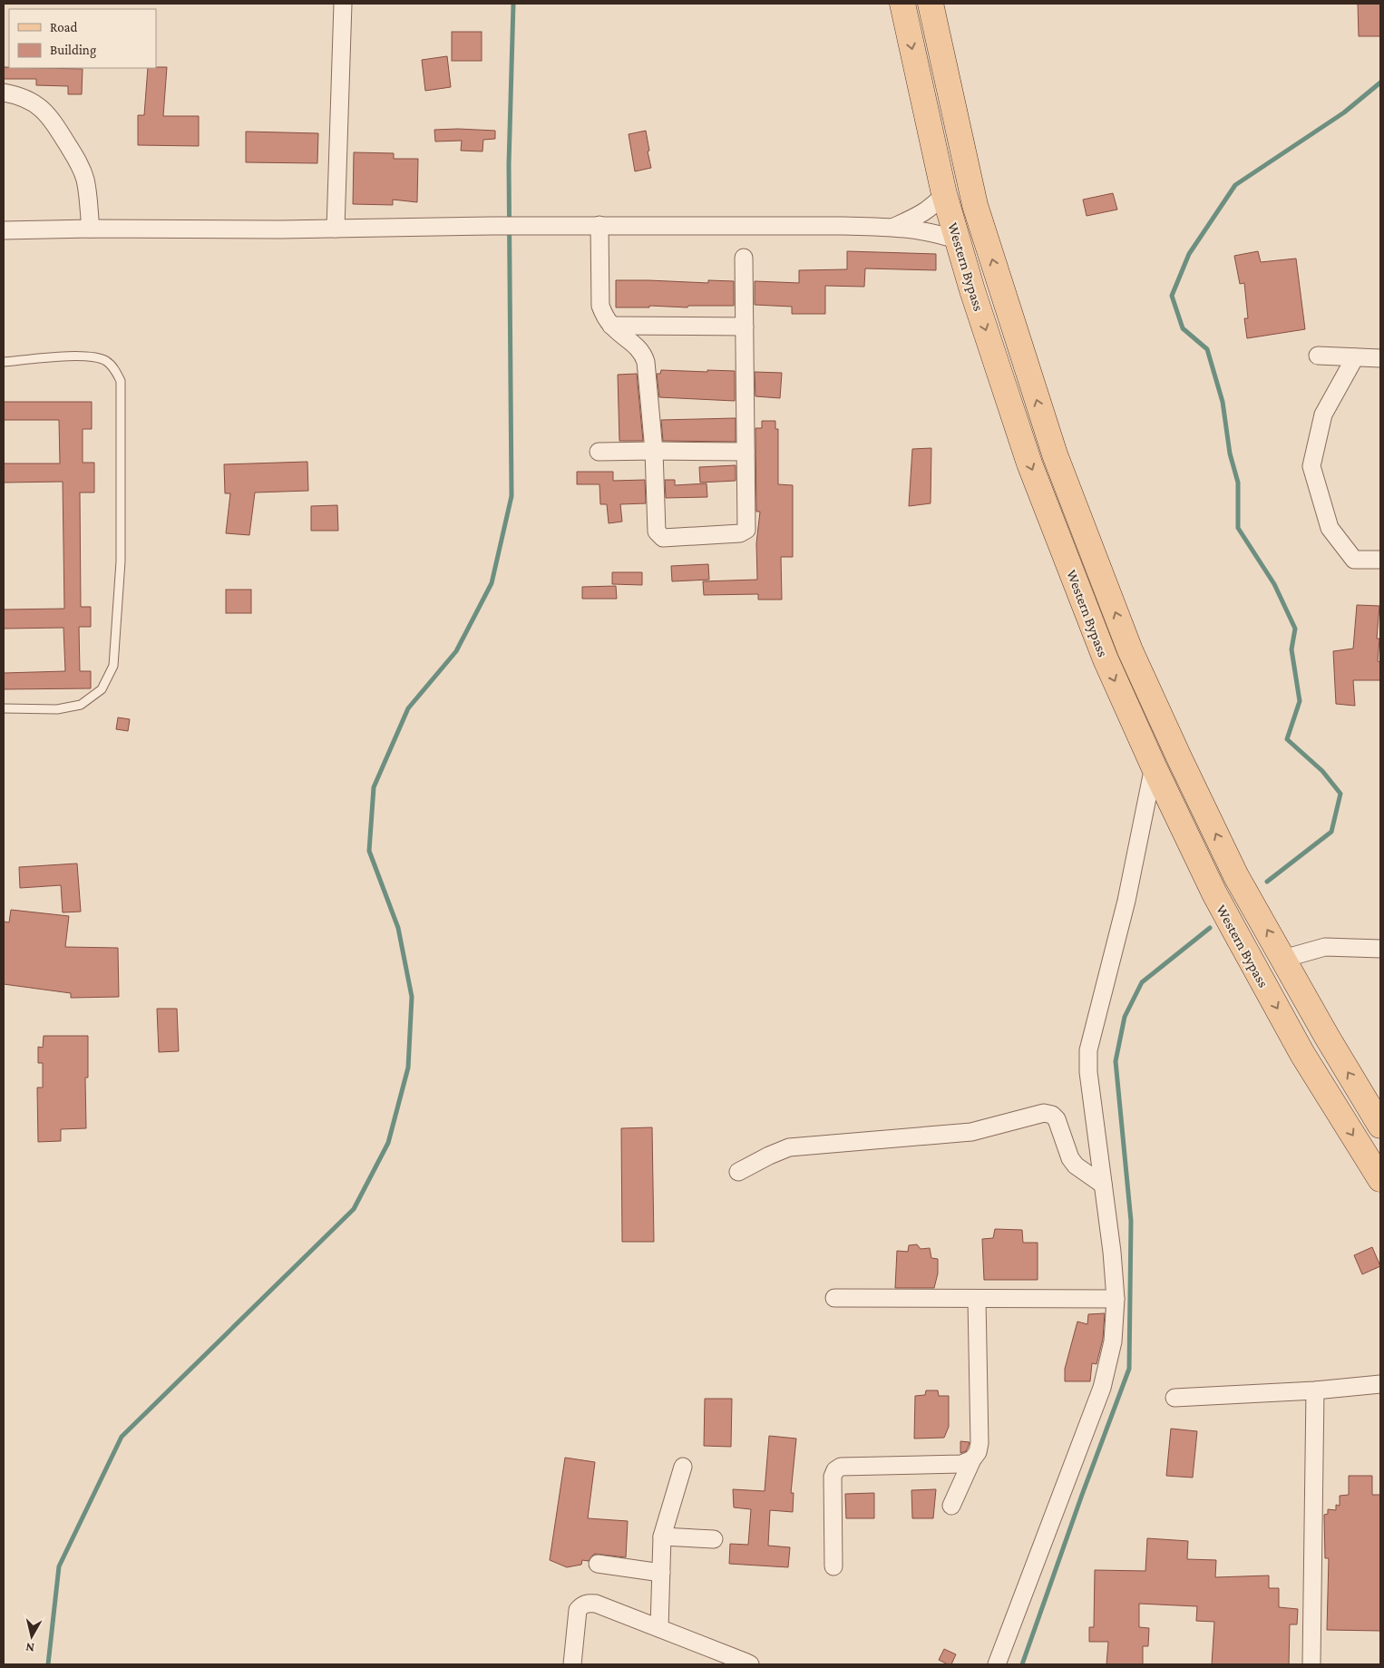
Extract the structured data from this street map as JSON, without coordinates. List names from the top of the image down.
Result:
{
  "streets": {
    "main road": ["Western Bypass"]
  },
  "legend": ["Road", "Building"],
  "north": "bottom"
}
